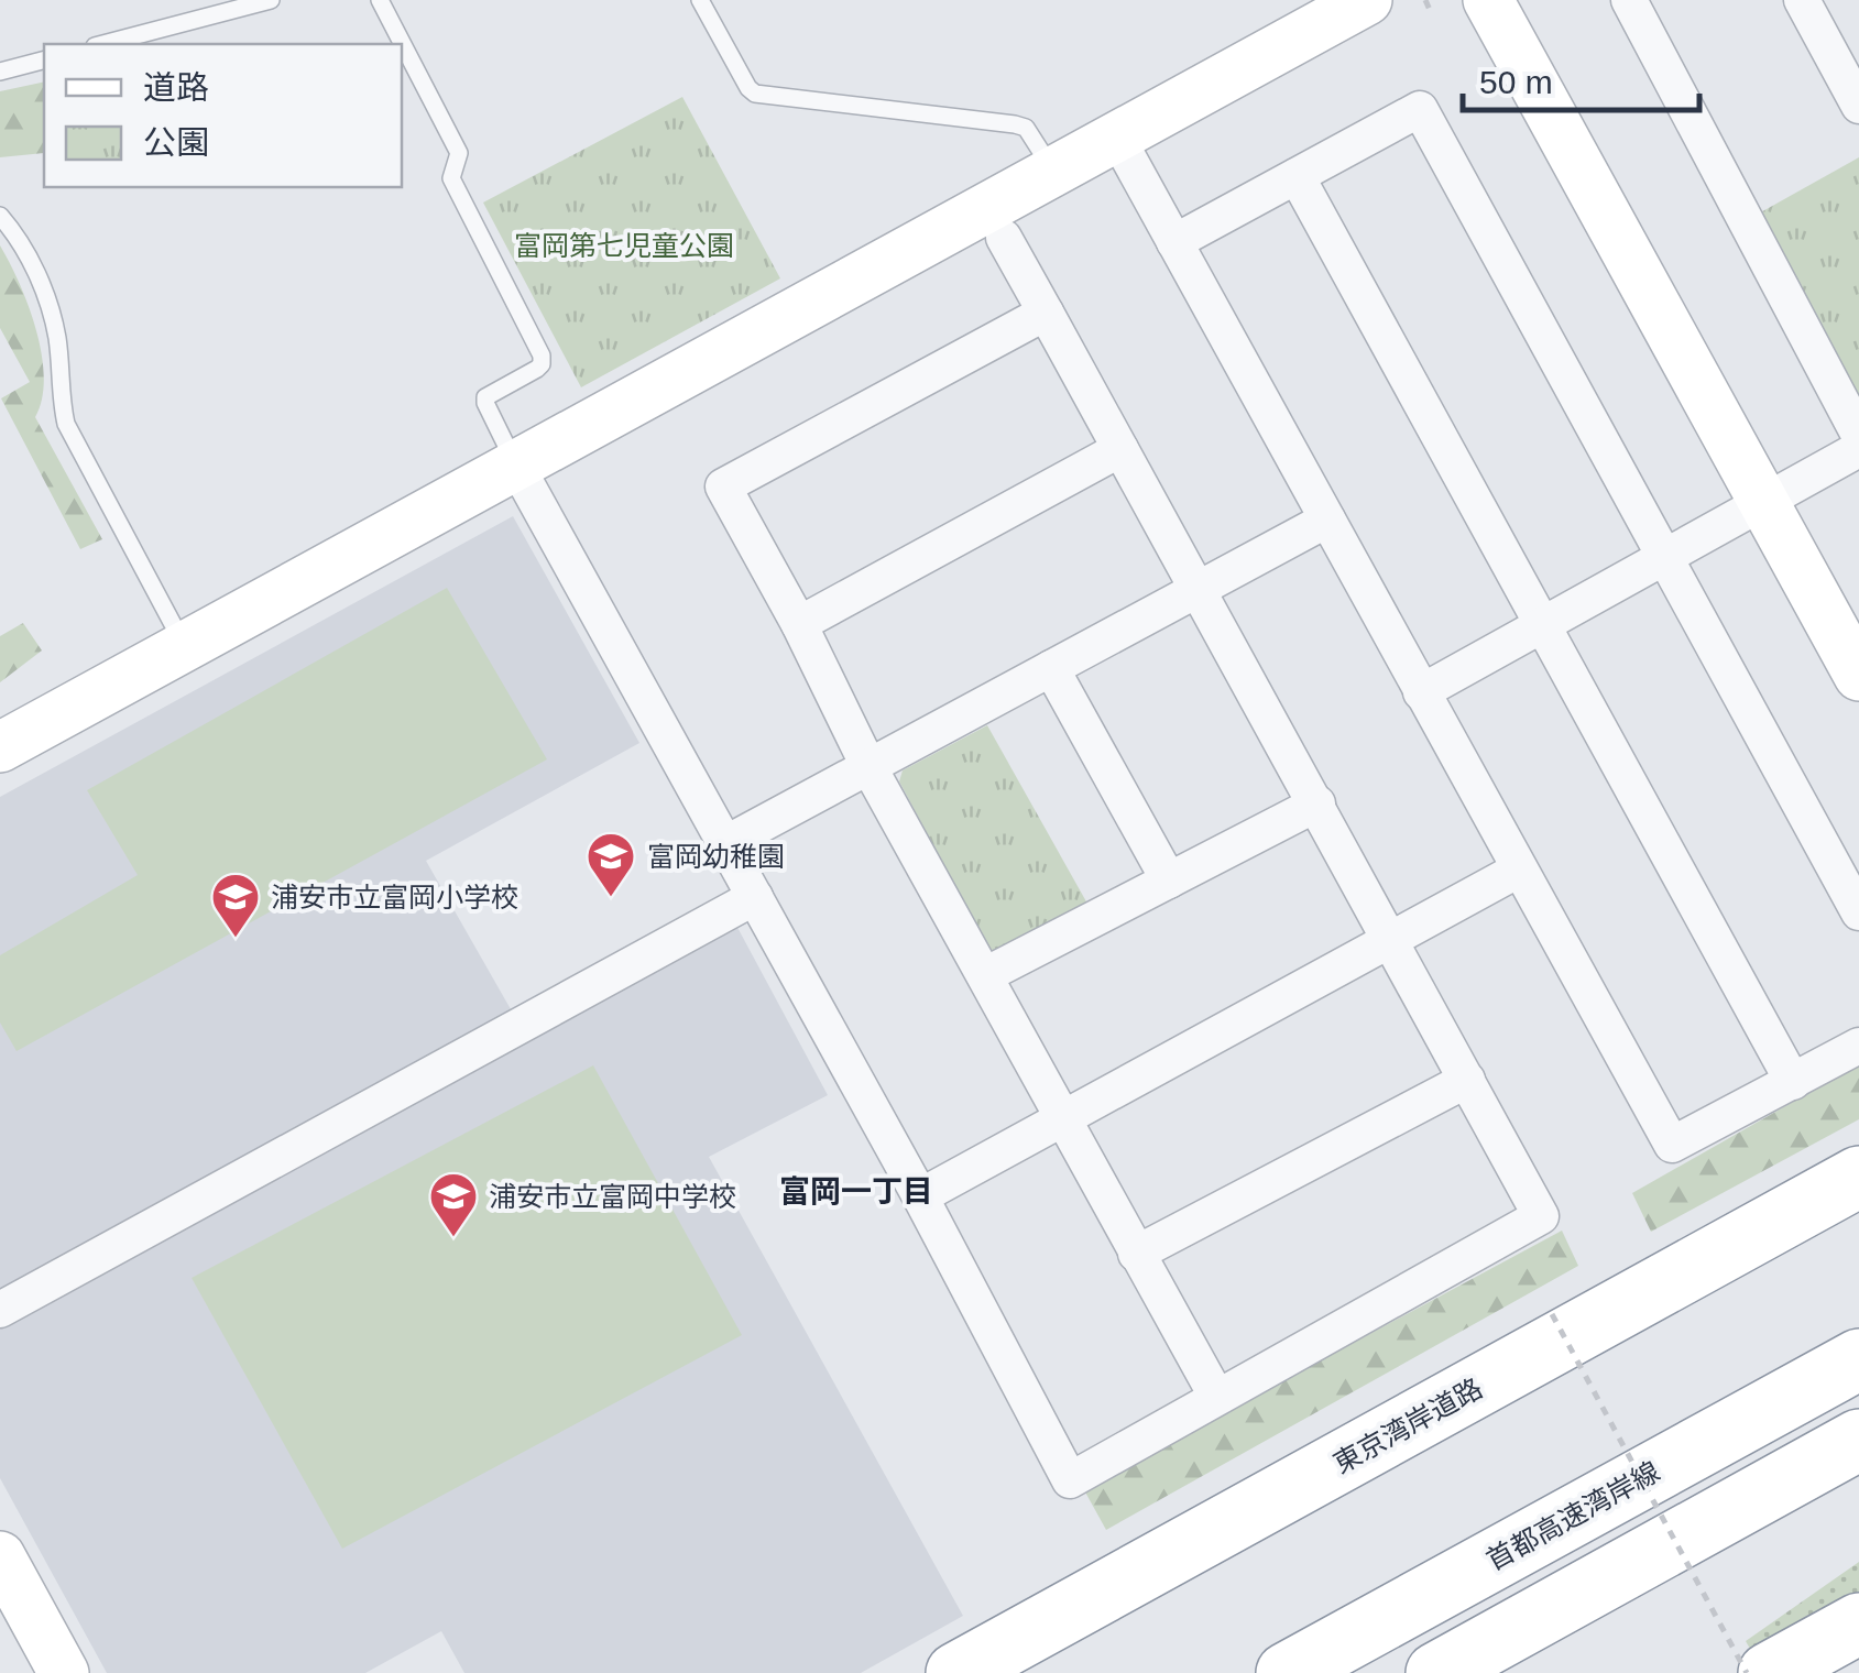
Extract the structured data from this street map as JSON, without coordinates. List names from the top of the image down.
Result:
{
  "streets": {
    "highway": ["東京湾岸道路", "首都高速湾岸線"]
  },
  "districts": ["富岡一丁目"],
  "parks": ["富岡第七児童公園"],
  "places": {
    "school or university": ["富岡幼稚園", "浦安市立富岡小学校", "浦安市立富岡中学校"]
  },
  "legend": ["道路", "公園"],
  "scale_bar": "50 m"
}
